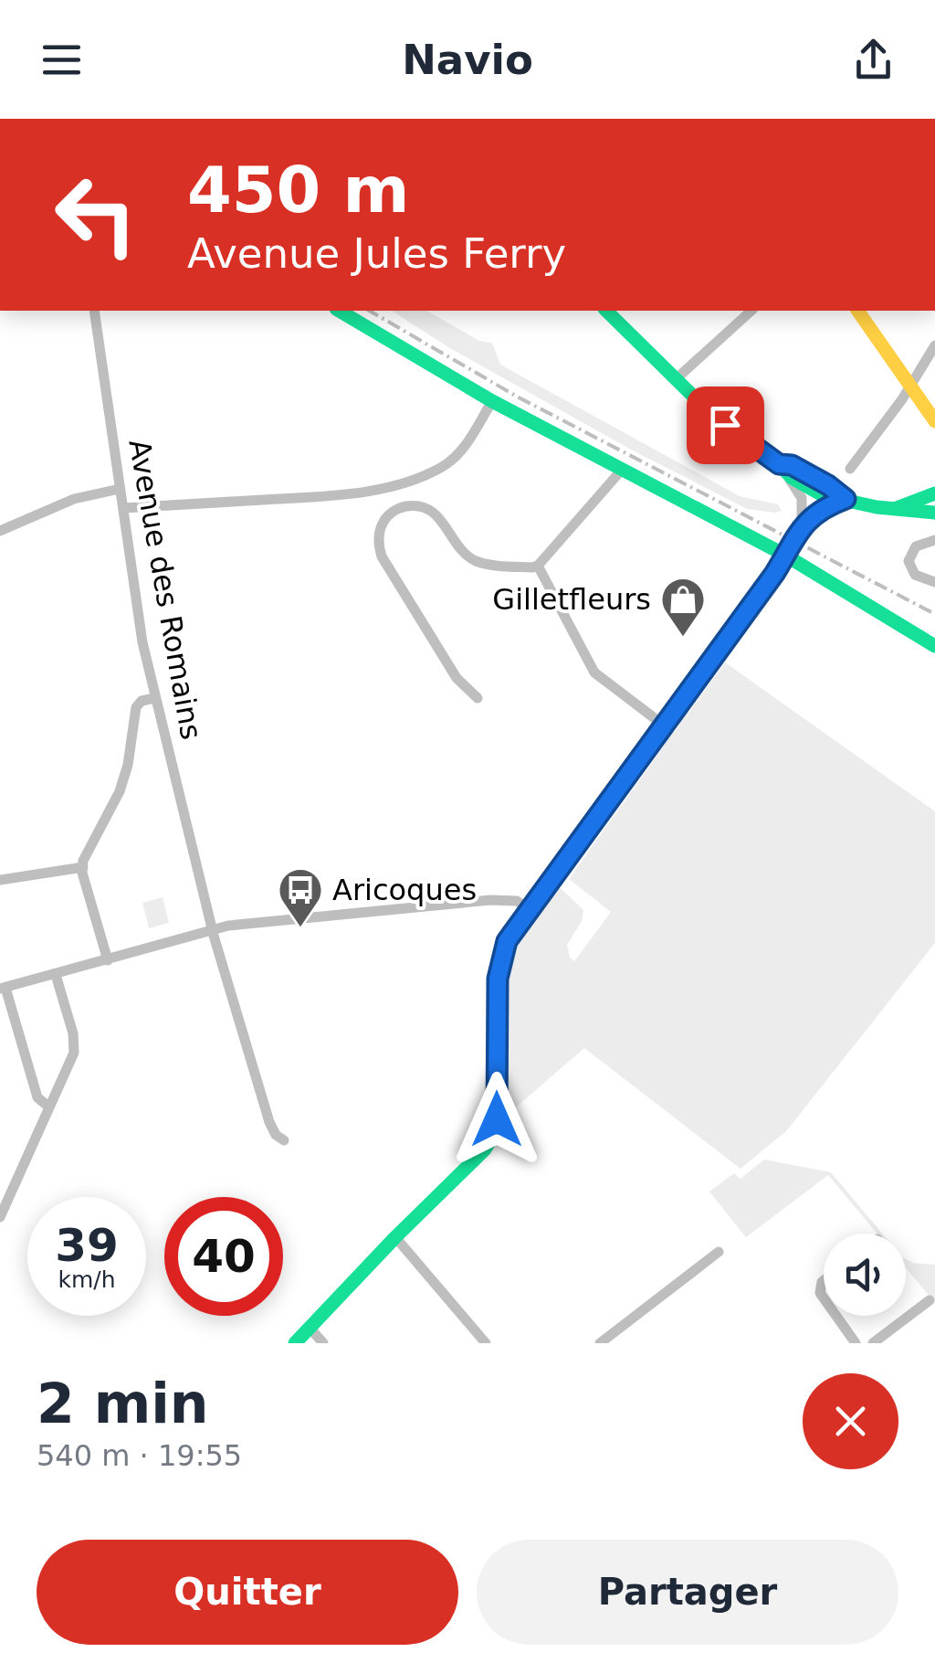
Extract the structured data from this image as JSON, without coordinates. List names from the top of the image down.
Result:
{
  "streets": {
    "street": ["Avenue des Romains"]
  },
  "places": {
    "shop": ["Gilletfleurs"],
    "bus stop": ["Aricoques"]
  },
  "page": {
    "header": "Navio",
    "turn": ["450 m", "Avenue Jules Ferry"],
    "speed": "39 km/h",
    "limit": "40",
    "heading": ["2 min", "540 m · 19:55"],
    "buttons": ["Quitter", "Partager"]
  }
}
